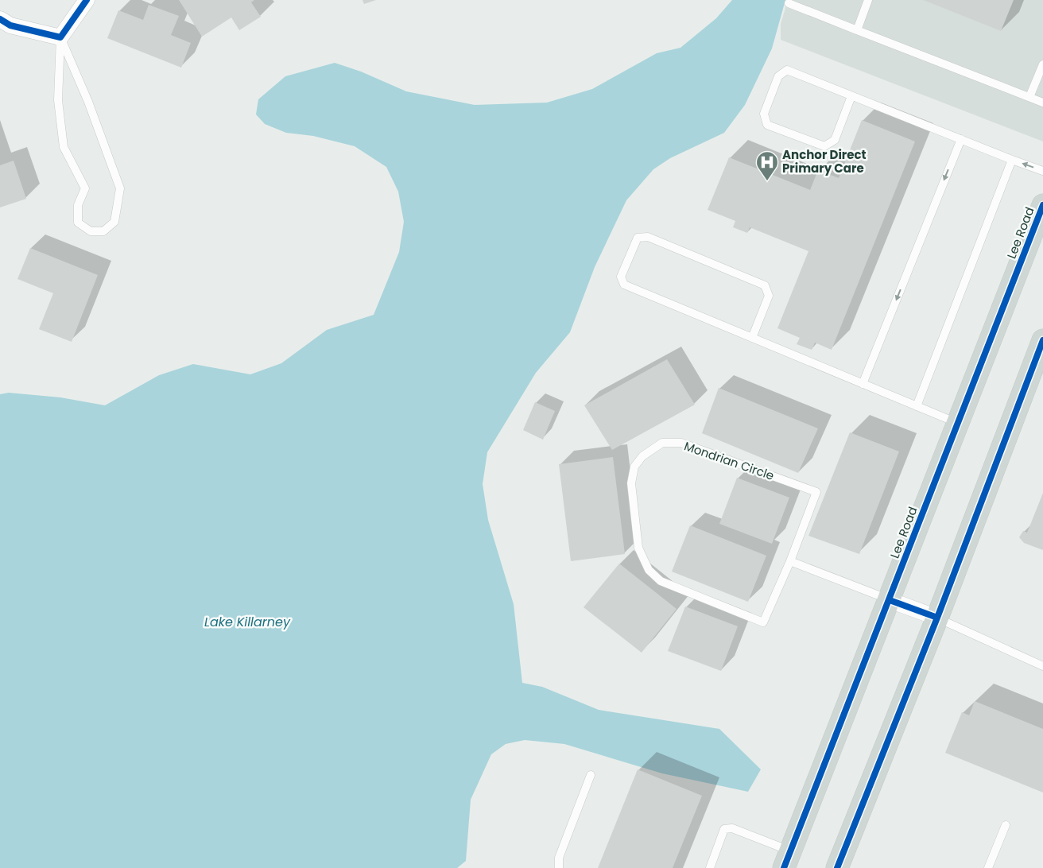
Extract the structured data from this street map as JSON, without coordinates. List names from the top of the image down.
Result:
{
  "streets": {
    "main road": ["Lee Road"],
    "lane": ["Mondrian Circle"]
  },
  "water": ["Lake Killarney"],
  "places": {
    "hospital": ["Anchor Direct Primary Care"]
  }
}
